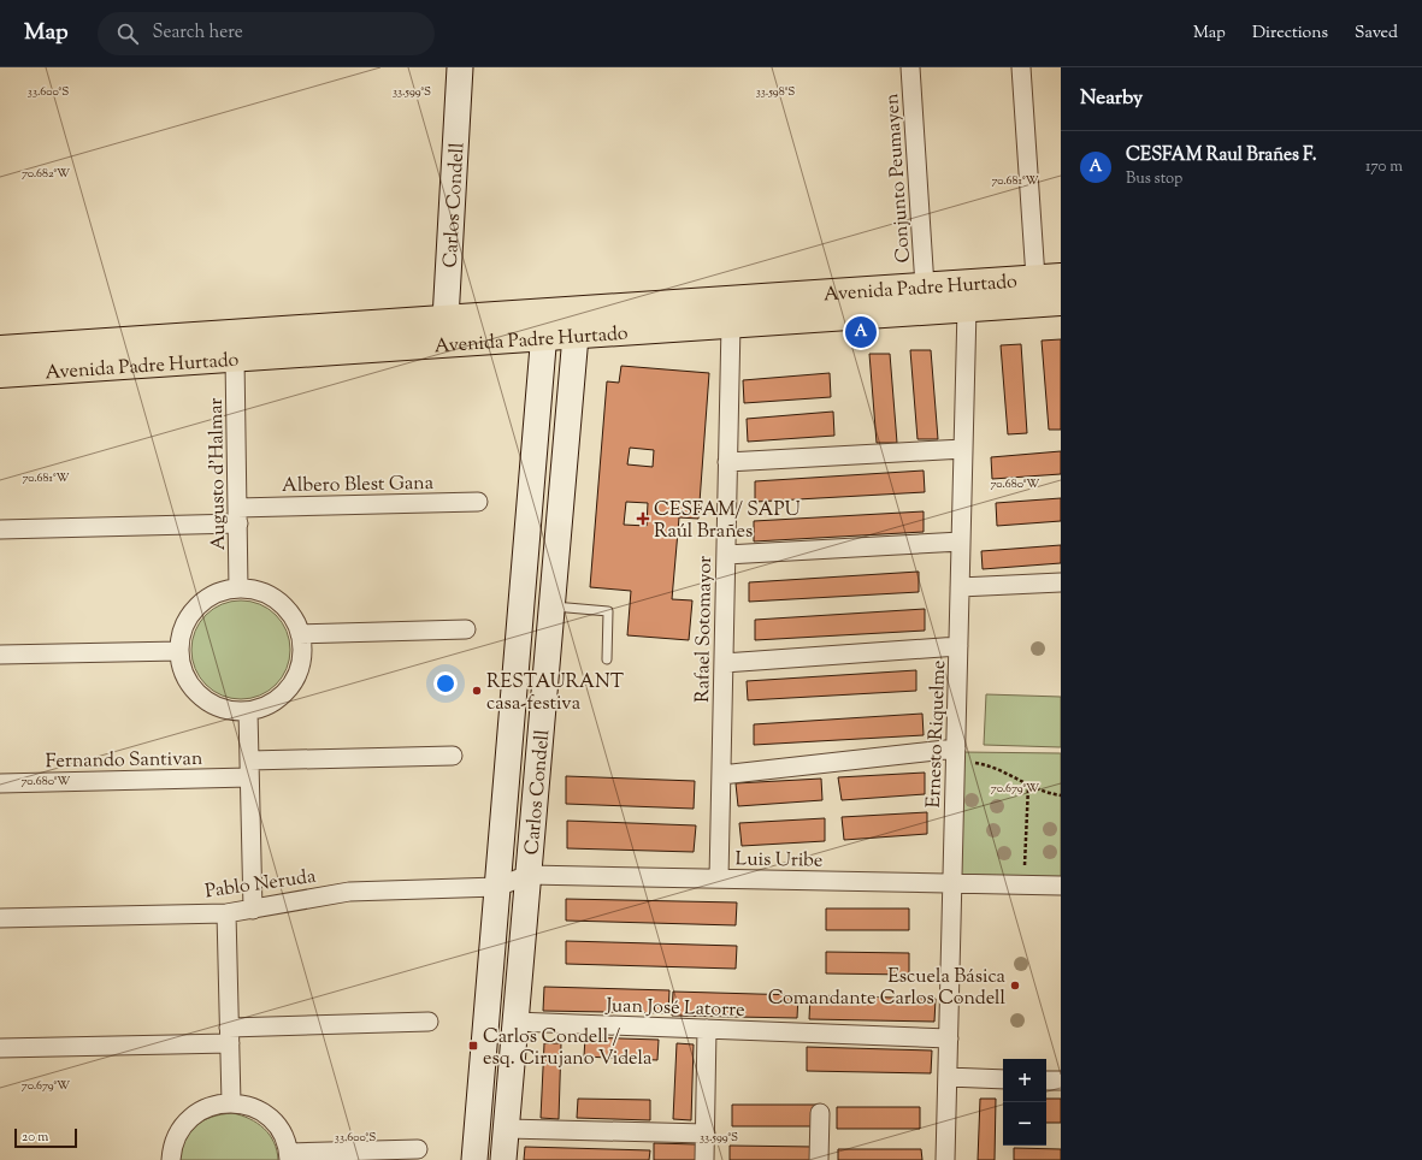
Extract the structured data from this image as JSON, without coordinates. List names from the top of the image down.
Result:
{
  "streets": {
    "main road": ["Avenida Padre Hurtado"],
    "street": [
      "Conjunto Peumayen",
      "Carlos Condell",
      "Augusto d'Halmar",
      "Albero Blest Gana",
      "Rafael Sotomayor",
      "Ernesto Riquelme",
      "Fernando Santivan",
      "Luis Uribe",
      "Pablo Neruda",
      "Juan José Latorre"
    ]
  },
  "crossings": [
    ["Conjunto Peumayen", "Avenida Padre Hurtado"],
    ["Carlos Condell", "Avenida Padre Hurtado"],
    ["Carlos Condell", "Luis Uribe"],
    ["Carlos Condell", "Pablo Neruda"],
    ["Carlos Condell", "Juan José Latorre"],
    ["Avenida Padre Hurtado", "Augusto d'Halmar"],
    ["Avenida Padre Hurtado", "Rafael Sotomayor"],
    ["Avenida Padre Hurtado", "Ernesto Riquelme"],
    ["Augusto d'Halmar", "Albero Blest Gana"],
    ["Rafael Sotomayor", "Luis Uribe"],
    ["Ernesto Riquelme", "Luis Uribe"],
    ["Ernesto Riquelme", "Juan José Latorre"],
    ["Luis Uribe", "Pablo Neruda"]
  ],
  "places": {
    "health": ["CESFAM/ SAPU Raúl Brañes"],
    "other": ["RESTAURANT casa-festiva", "Escuela Básica Comandante Carlos Condell"],
    "transit": ["Carlos Condell / esq. Cirujano Videla"]
  },
  "scale_bar": "20 m",
  "page": {
    "header": "Map",
    "search": "Search here",
    "nav": ["Map", "Directions", "Saved"],
    "heading": "Nearby",
    "list": [
      {
        "mark": "A",
        "name": "CESFAM Raul Brañes F.",
        "note": "Bus stop",
        "value": "170 m"
      }
    ],
    "pins": "A",
    "map_buttons": ["+", "−"],
    "scale": "20 m"
  },
  "coordinates": [
    "33.600°S",
    "33.599°S",
    "33.598°S",
    "70.682°W",
    "70.681°W",
    "70.680°W",
    "70.679°W"
  ]
}
